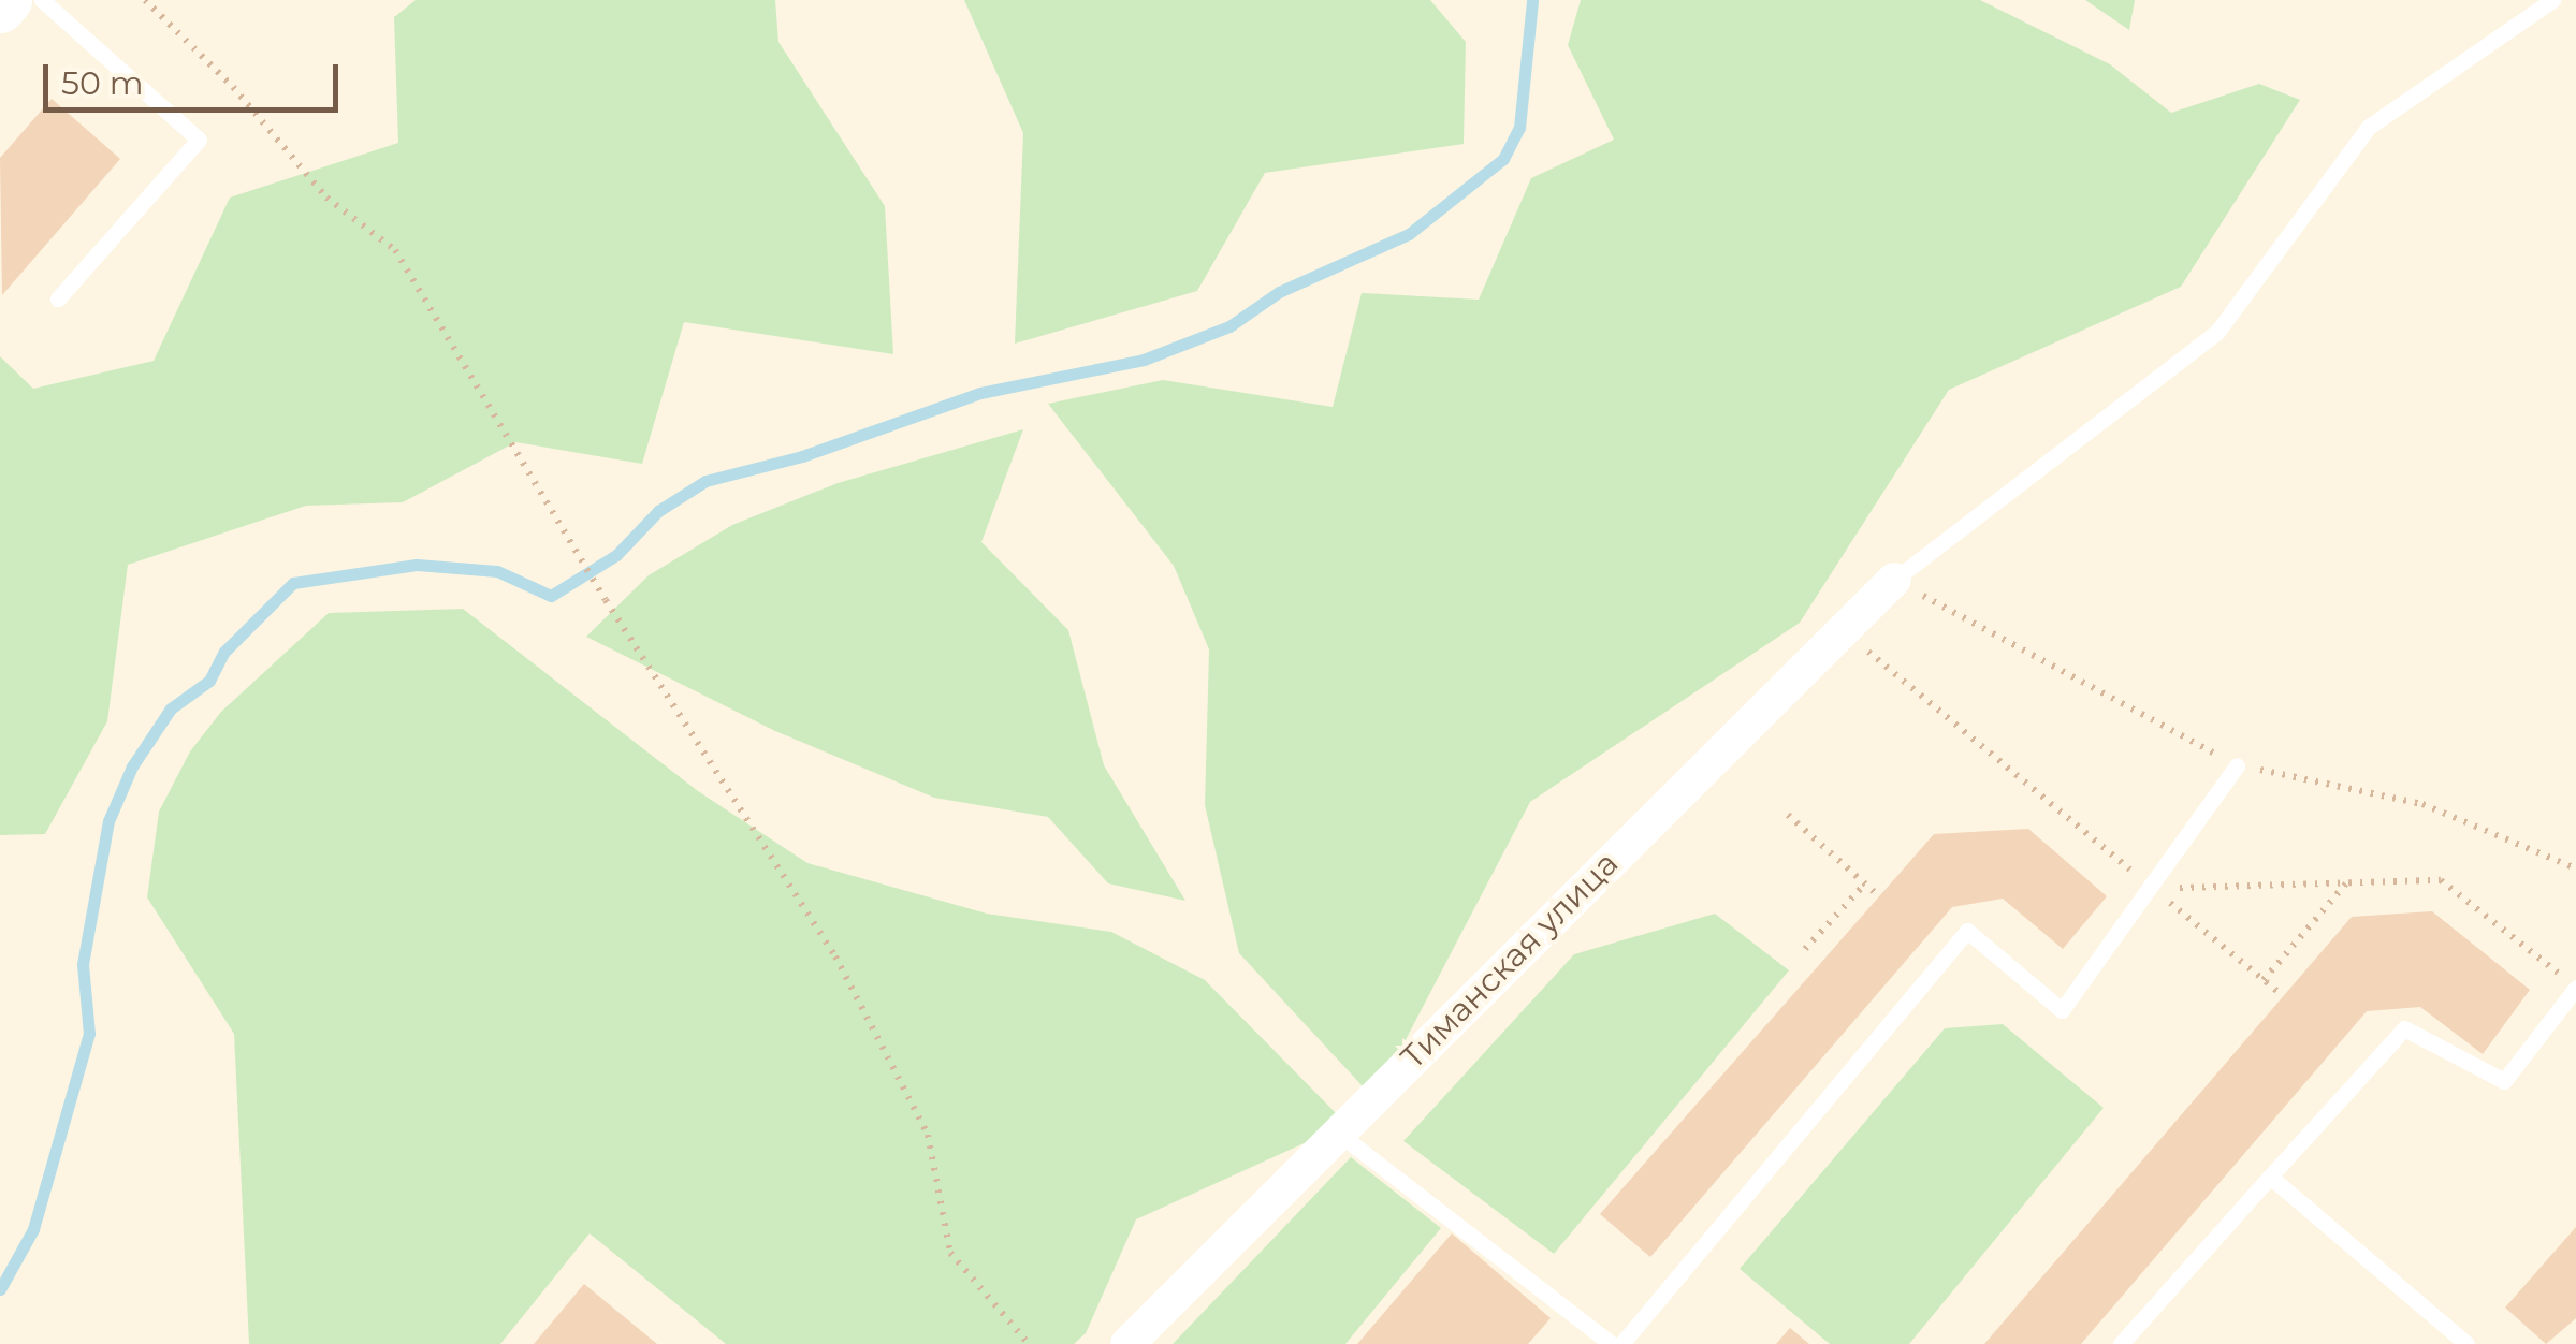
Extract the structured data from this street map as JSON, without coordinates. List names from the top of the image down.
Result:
{
  "streets": {
    "street": ["Тиманская улица"]
  },
  "scale_bar": "50 m"
}
